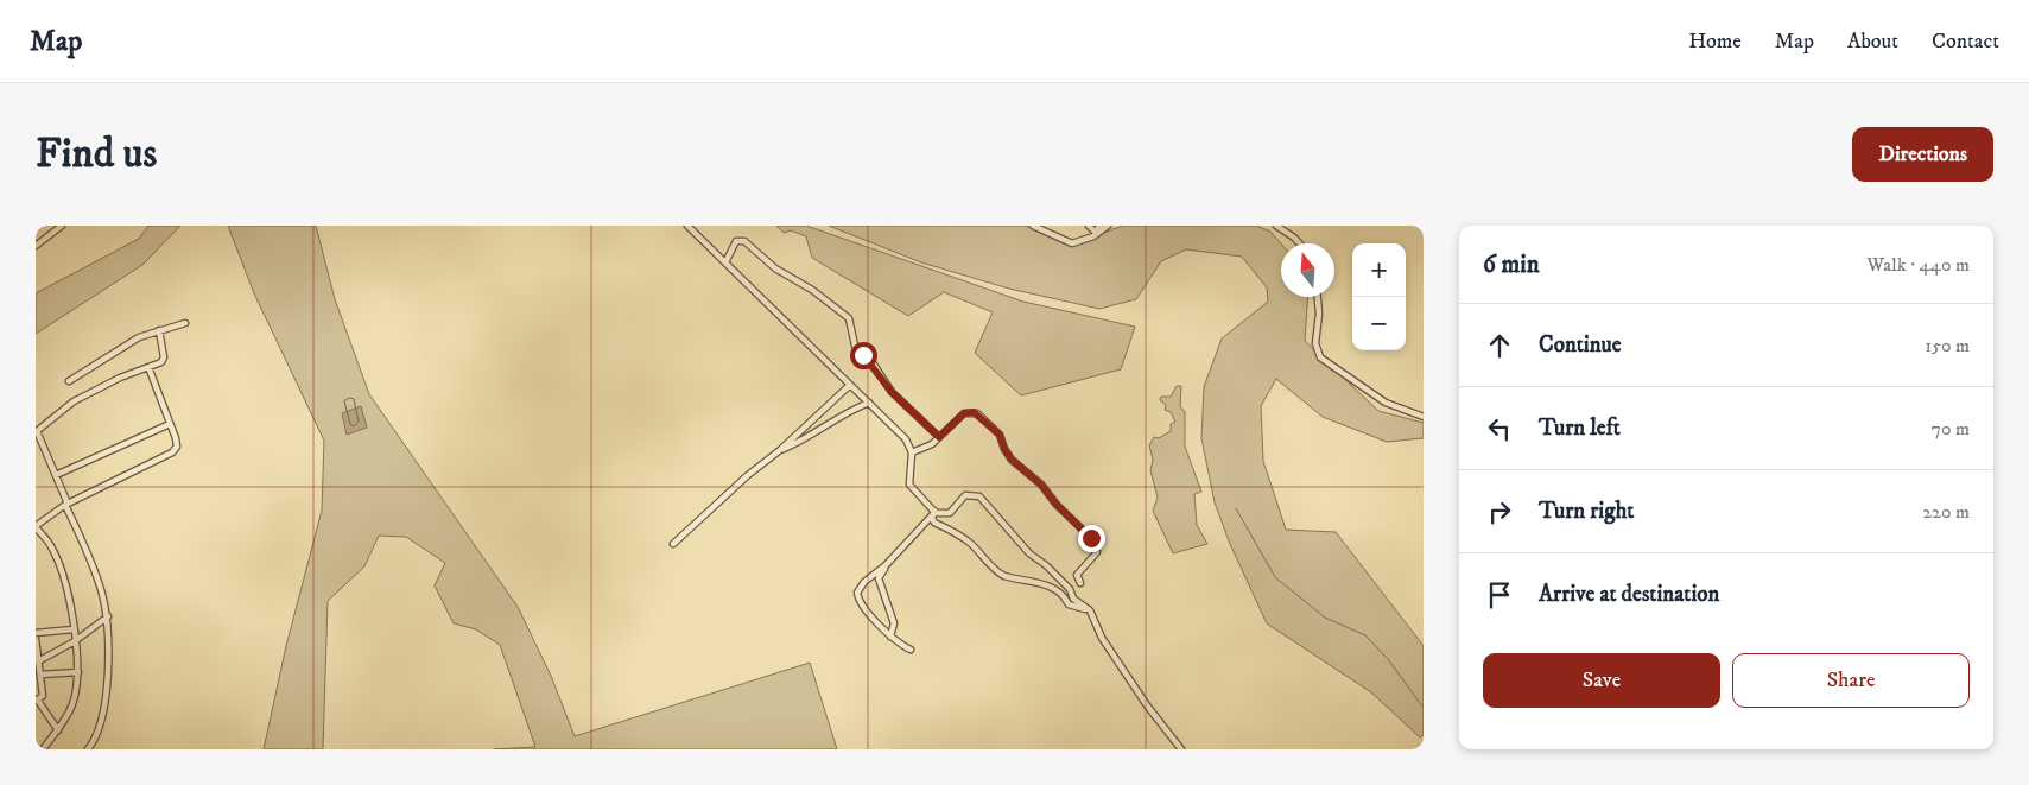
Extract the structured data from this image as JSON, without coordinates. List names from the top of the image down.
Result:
{
  "north": "top",
  "page": {
    "header": "Map",
    "nav": [
      "Home",
      "Map",
      "About",
      "Contact"
    ],
    "buttons": [
      "Directions",
      ["Save", "Share"]
    ],
    "title": "Find us",
    "heading": ["6 min", "Walk · 440 m"],
    "map_buttons": ["+", "−"],
    "list": [
      ["Continue", "150 m"],
      ["Turn left", "70 m"],
      ["Turn right", "220 m"],
      "Arrive at destination"
    ]
  }
}
